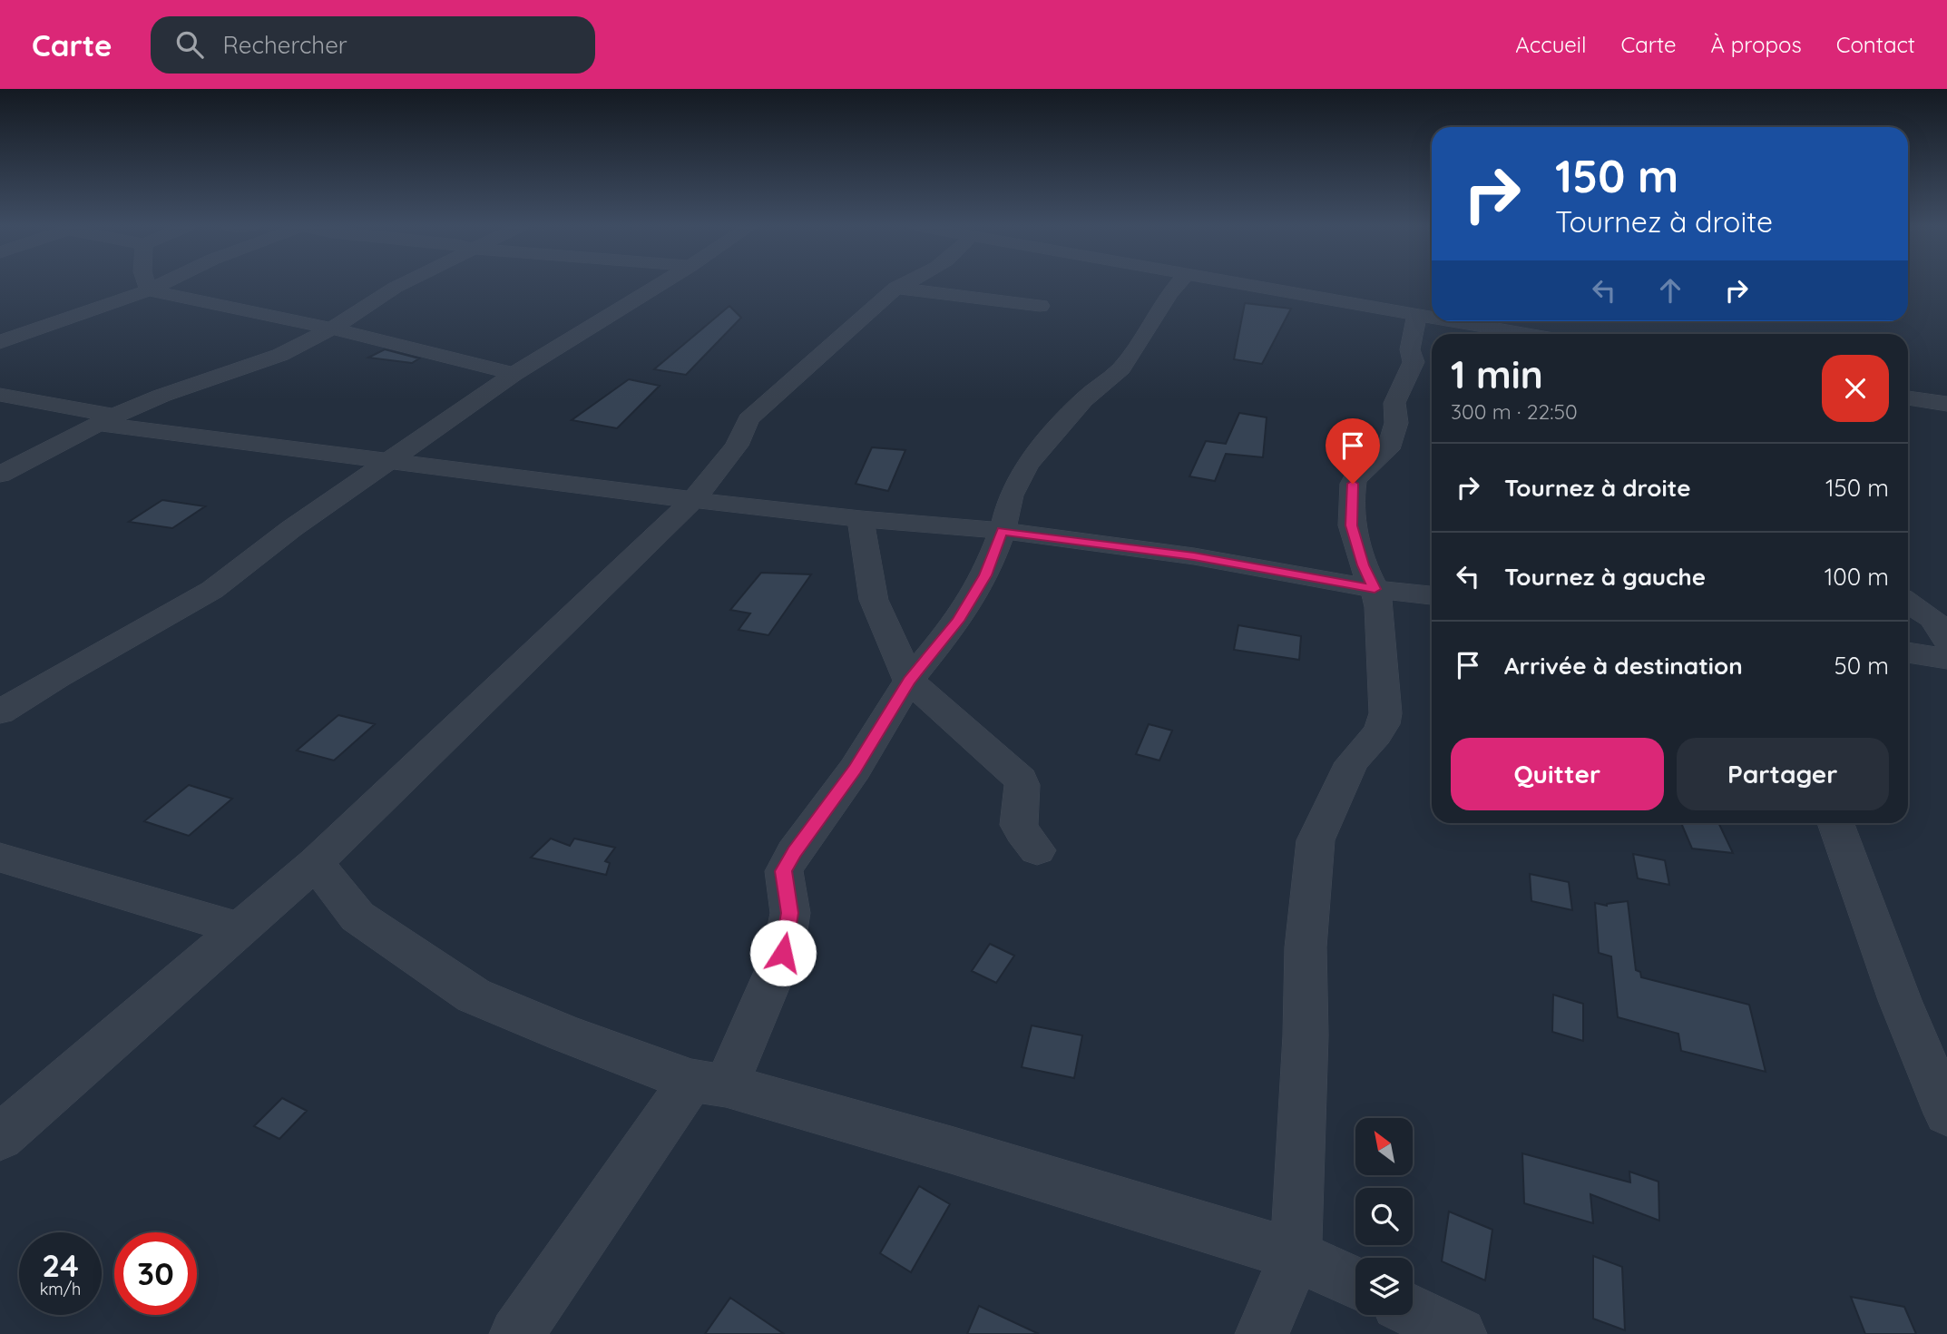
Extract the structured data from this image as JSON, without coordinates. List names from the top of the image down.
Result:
{
  "north": "top left",
  "page": {
    "header": "Carte",
    "search": "Rechercher",
    "nav": [
      "Accueil",
      "Carte",
      "À propos",
      "Contact"
    ],
    "turn": ["150 m", "Tournez à droite"],
    "heading": ["1 min", "300 m · 22:50"],
    "list": [
      {
        "name": "Tournez à droite",
        "value": "150 m"
      },
      {
        "name": "Tournez à gauche",
        "value": "100 m"
      },
      {
        "name": "Arrivée à destination",
        "value": "50 m"
      }
    ],
    "buttons": ["Quitter", "Partager"],
    "speed": "24 km/h",
    "limit": "30"
  }
}
